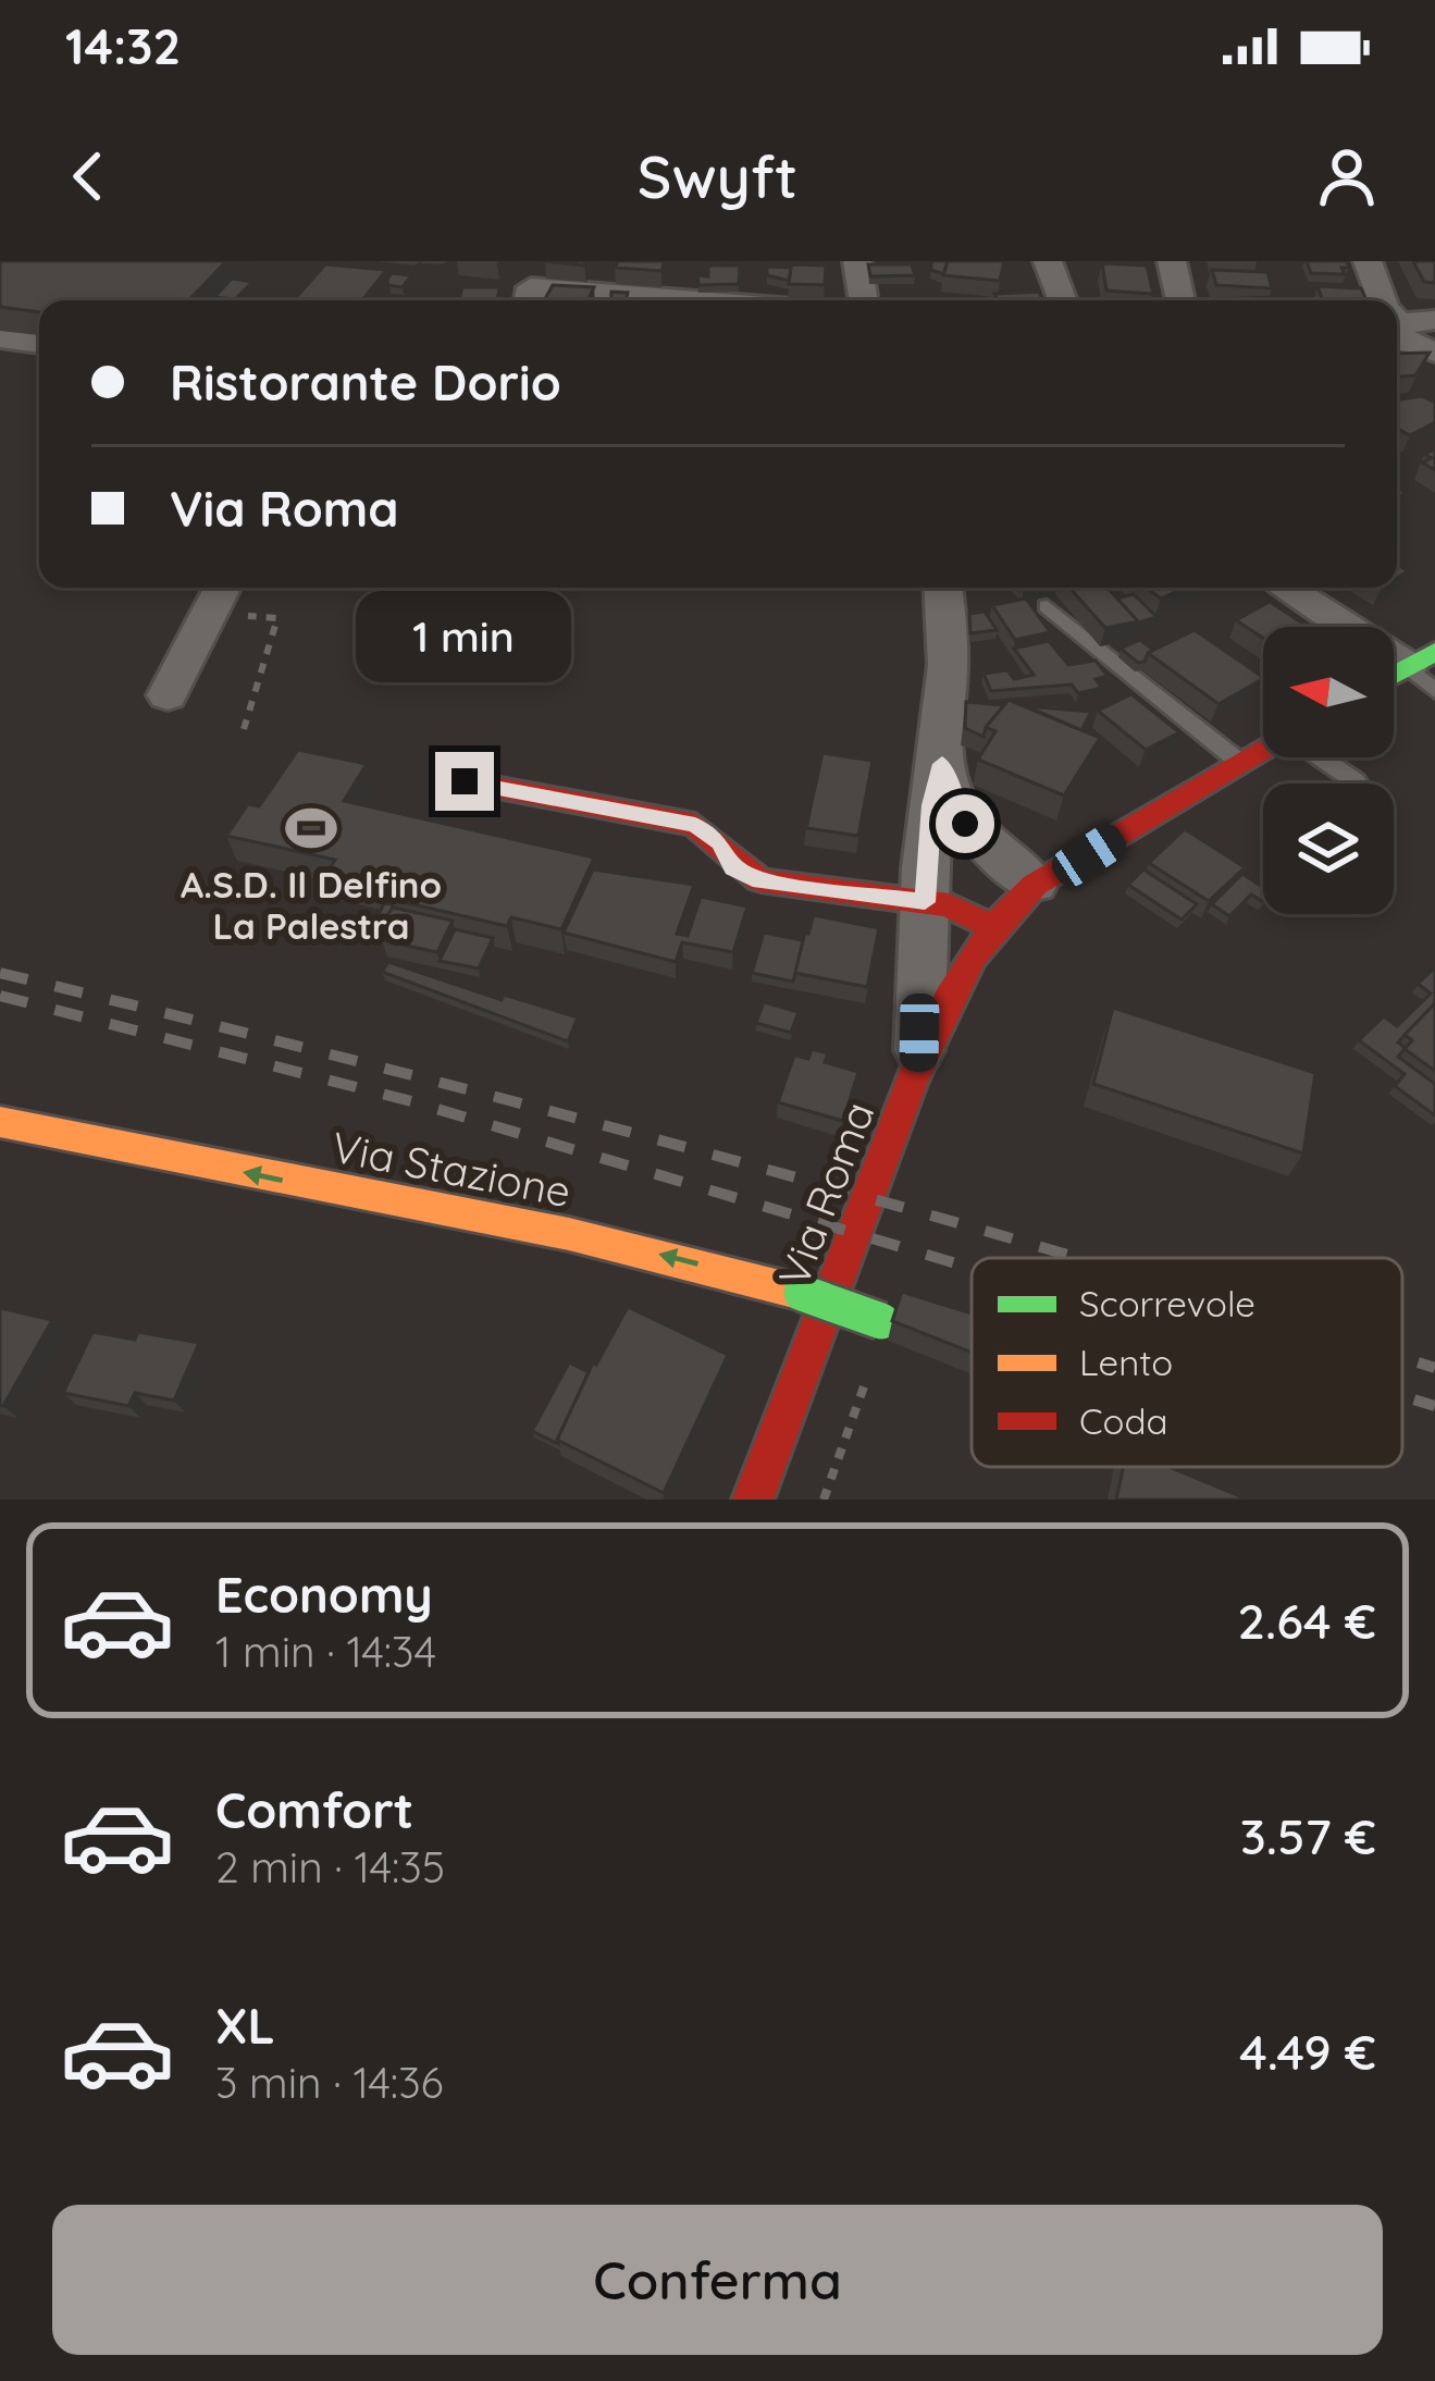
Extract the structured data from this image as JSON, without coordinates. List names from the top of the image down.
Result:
{
  "streets": {
    "street": ["Via Stazione", "Via Roma"]
  },
  "one_way": ["Via Stazione"],
  "places": {
    "sports": ["A.S.D. Il Delfino La Palestra"]
  },
  "legend": ["Scorrevole", "Lento", "Coda"],
  "north": "left",
  "page": {
    "status": "14:32",
    "header": "Swyft",
    "banner": ["Ristorante Dorio", "Via Roma"],
    "bubble": "1 min",
    "list": [
      {
        "name": "Economy",
        "note": "1 min · 14:34",
        "value": "2.64 €"
      },
      {
        "name": "Comfort",
        "note": "2 min · 14:35",
        "value": "3.57 €"
      },
      {
        "name": "XL",
        "note": "3 min · 14:36",
        "value": "4.49 €"
      }
    ],
    "buttons": "Conferma"
  }
}
